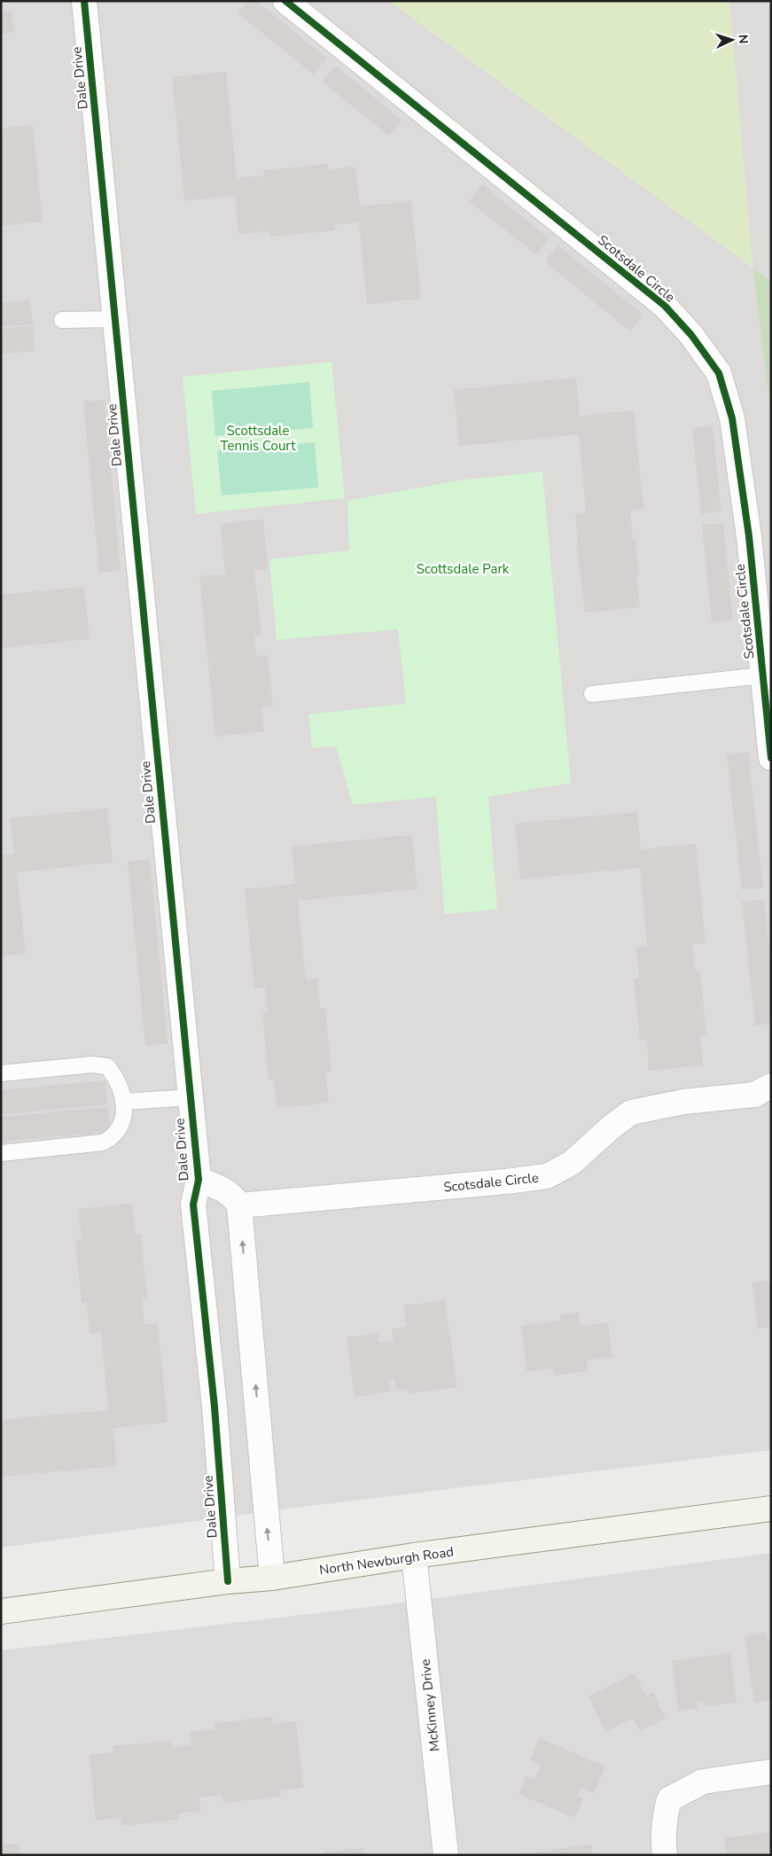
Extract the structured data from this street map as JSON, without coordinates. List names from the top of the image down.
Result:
{
  "streets": {
    "main road": ["North Newburgh Road"],
    "street": ["Dale Drive", "Scotsdale Circle", "McKinney Drive"]
  },
  "crossings": [
    ["Dale Drive", "Scotsdale Circle"],
    ["Dale Drive", "North Newburgh Road"],
    ["North Newburgh Road", "McKinney Drive"]
  ],
  "parks": ["Scottsdale Tennis Court", "Scottsdale Park"],
  "north": "right"
}
